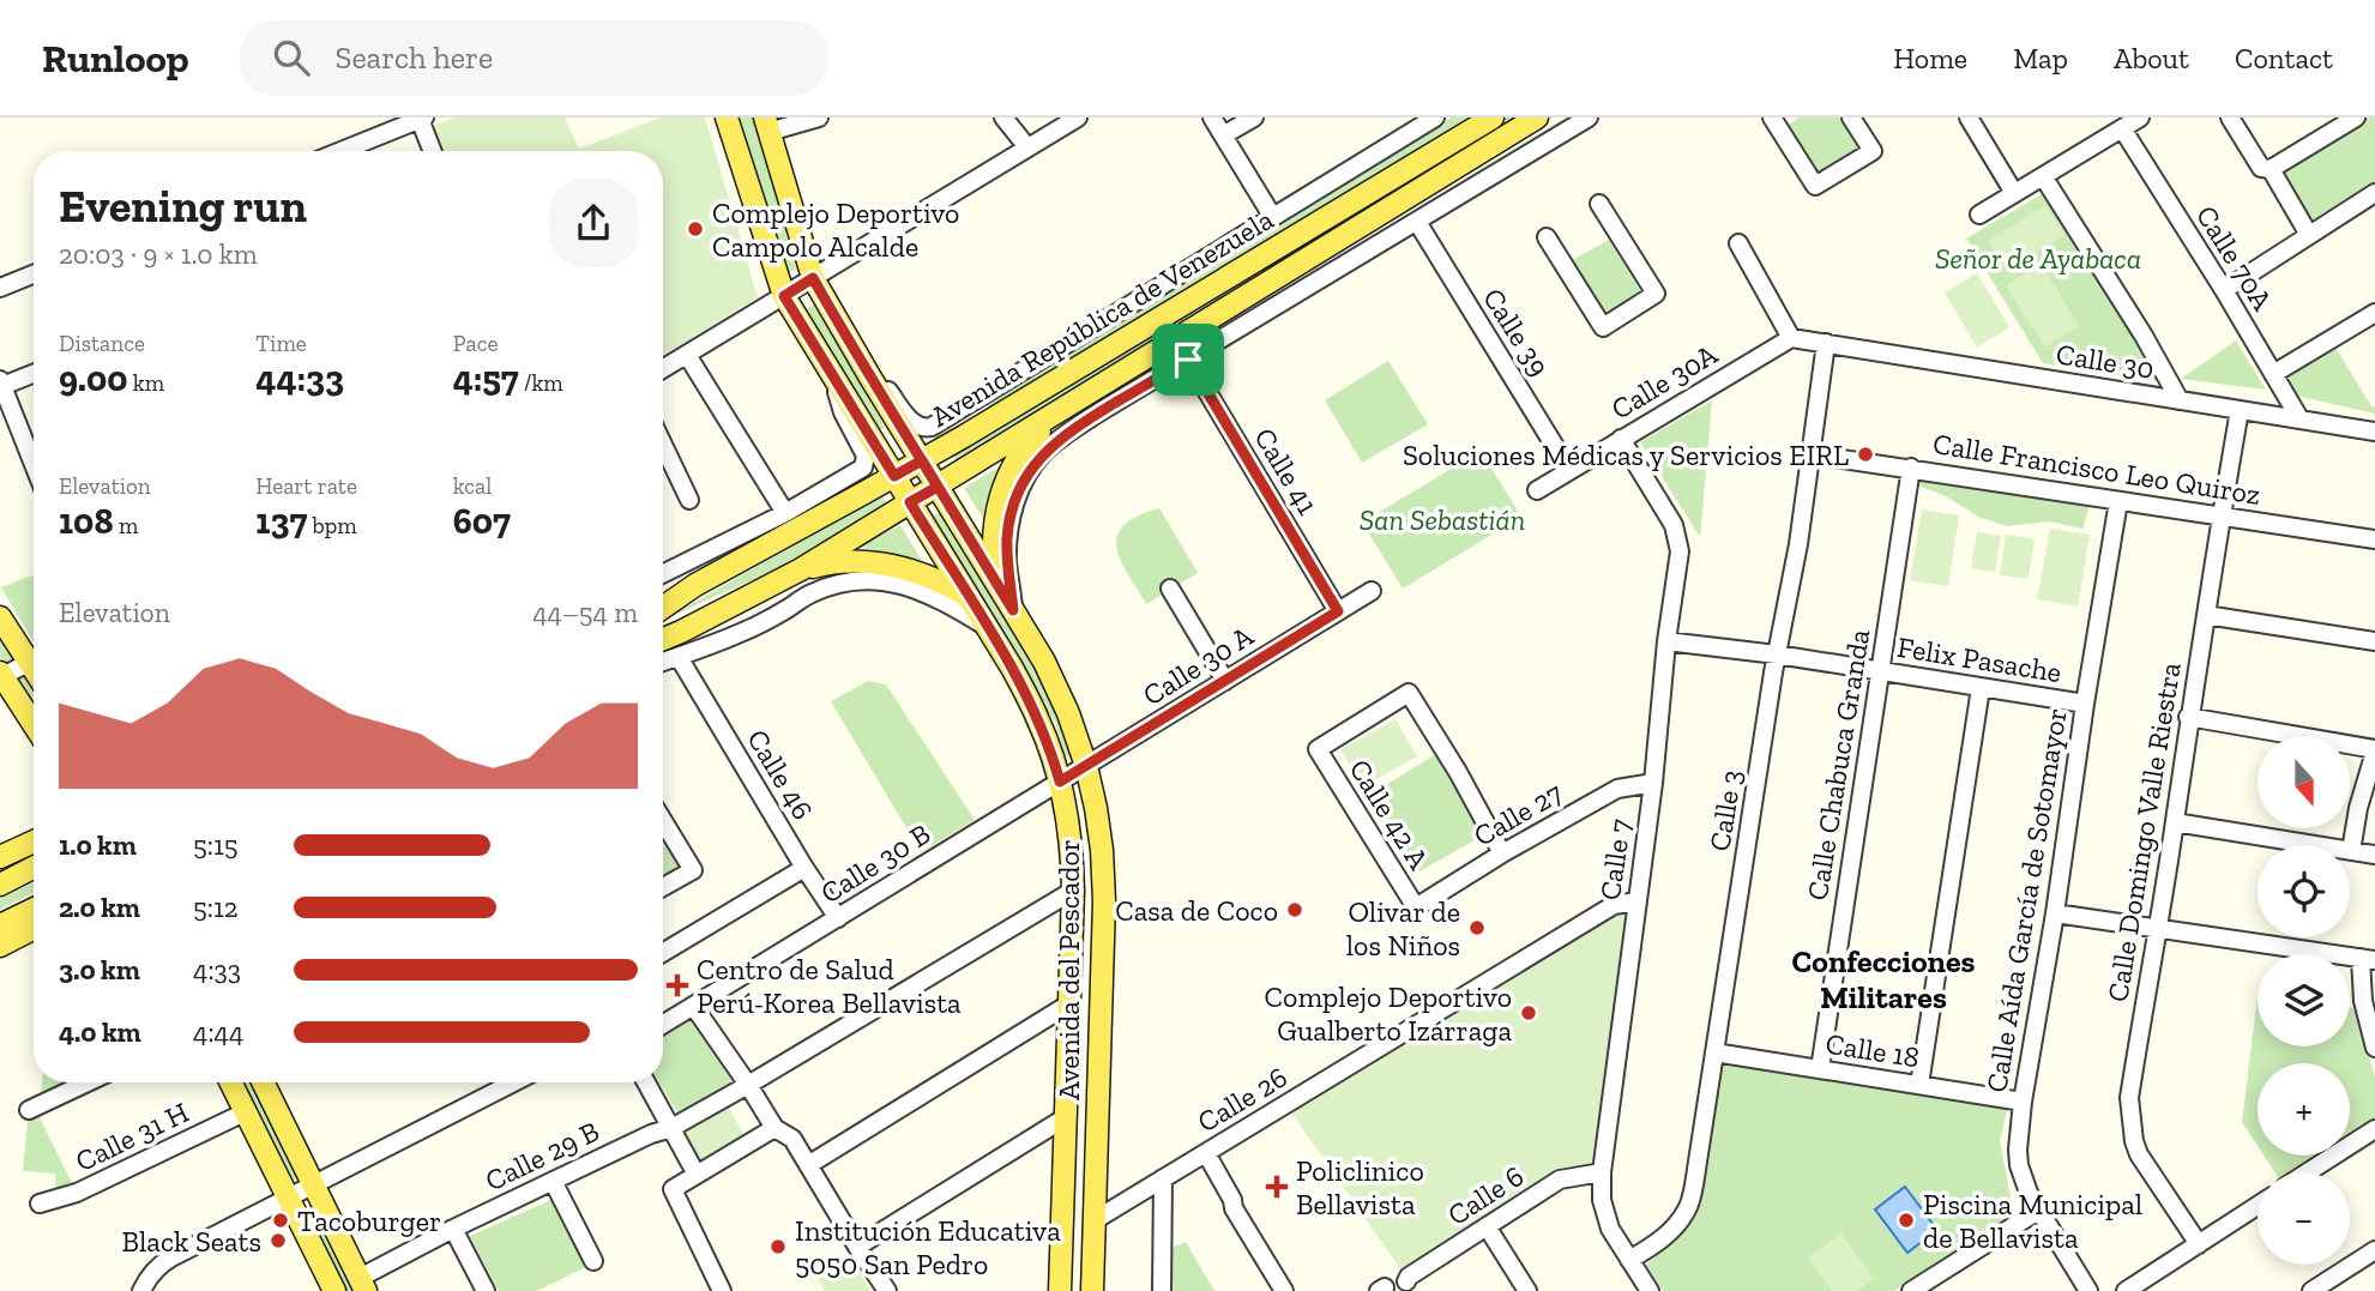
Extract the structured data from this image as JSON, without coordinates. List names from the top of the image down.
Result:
{
  "streets": {
    "main road": ["Avenida República de Venezuela", "Avenida del Pescador"],
    "street": [
      "Calle 70A",
      "Calle 39",
      "Calle 30",
      "Calle 30A",
      "Calle Francisco Leo Quiroz",
      "Calle 41",
      "Felix Pasache",
      "Calle 30 A",
      "Calle Chabuca Granda",
      "Calle 46",
      "Calle 3",
      "Calle 42 A",
      "Calle 27",
      "Calle Domingo Valle Riestra",
      "Calle 7",
      "Calle 30 B",
      "Calle Aída García de Sotomayor",
      "Calle 18",
      "Calle 26",
      "Calle 31 H",
      "Calle 29 B",
      "Calle 6"
    ]
  },
  "crossings": [
    ["Calle 70A", "Calle 30"],
    ["Avenida República de Venezuela", "Avenida del Pescador"],
    ["Calle 39", "Calle 30A"],
    ["Calle 30", "Calle 3"],
    ["Calle 30", "Calle Domingo Valle Riestra"],
    ["Calle 30A", "Calle 7"],
    ["Calle Francisco Leo Quiroz", "Calle Chabuca Granda"],
    ["Calle Francisco Leo Quiroz", "Calle 3"],
    ["Calle Francisco Leo Quiroz", "Calle Domingo Valle Riestra"],
    ["Calle Francisco Leo Quiroz", "Calle Aída García de Sotomayor"],
    ["Calle 41", "Calle 30 A"],
    ["Felix Pasache", "Calle Chabuca Granda"],
    ["Felix Pasache", "Calle 3"],
    ["Felix Pasache", "Calle 7"],
    ["Felix Pasache", "Calle Aída García de Sotomayor"],
    ["Calle 30 A", "Calle 30 B"],
    ["Calle 30 A", "Avenida del Pescador"],
    ["Calle Chabuca Granda", "Calle 18"],
    ["Calle 46", "Calle 30 B"],
    ["Calle 3", "Calle 7"],
    ["Calle 3", "Calle 18"],
    ["Calle 42 A", "Calle 27"],
    ["Calle 27", "Calle 7"],
    ["Calle 7", "Calle 26"],
    ["Calle 7", "Calle 6"],
    ["Calle 30 B", "Avenida del Pescador"],
    ["Calle Aída García de Sotomayor", "Calle 18"],
    ["Avenida del Pescador", "Calle 26"],
    ["Avenida del Pescador", "Calle 29 B"]
  ],
  "districts": ["Confecciones Militares"],
  "parks": ["Señor de Ayabaca", "San Sebastián"],
  "places": {
    "other": [
      "Complejo Deportivo Campolo Alcalde",
      "Soluciones Médicas y Servicios EIRL",
      "Casa de Coco",
      "Olivar de los Niños",
      "Complejo Deportivo Gualberto Izárraga",
      "Tacoburger",
      "Piscina Municipal de Bellavista",
      "Black Seats",
      "Institución Educativa 5050 San Pedro"
    ],
    "health": ["Centro de Salud Perú-Korea Bellavista", "Policlinico Bellavista"]
  },
  "north": "bottom",
  "page": {
    "header": "Runloop",
    "search": "Search here",
    "nav": [
      "Home",
      "Map",
      "About",
      "Contact"
    ],
    "heading": ["Evening run", "20:03 · 9 × 1.0 km"],
    "stats": [
      ["Distance", "9.00 km"],
      ["Time", "44:33"],
      ["Pace", "4:57 /km"],
      ["Elevation", "108 m"],
      ["Heart rate", "137 bpm"],
      ["kcal", "607"]
    ],
    "chart": ["Elevation", "44–54 m"],
    "map_buttons": ["+", "−"],
    "list": [
      {
        "name": "1.0 km",
        "note": "5:15"
      },
      {
        "name": "2.0 km",
        "note": "5:12"
      },
      {
        "name": "3.0 km",
        "note": "4:33"
      },
      {
        "name": "4.0 km",
        "note": "4:44"
      }
    ]
  }
}
